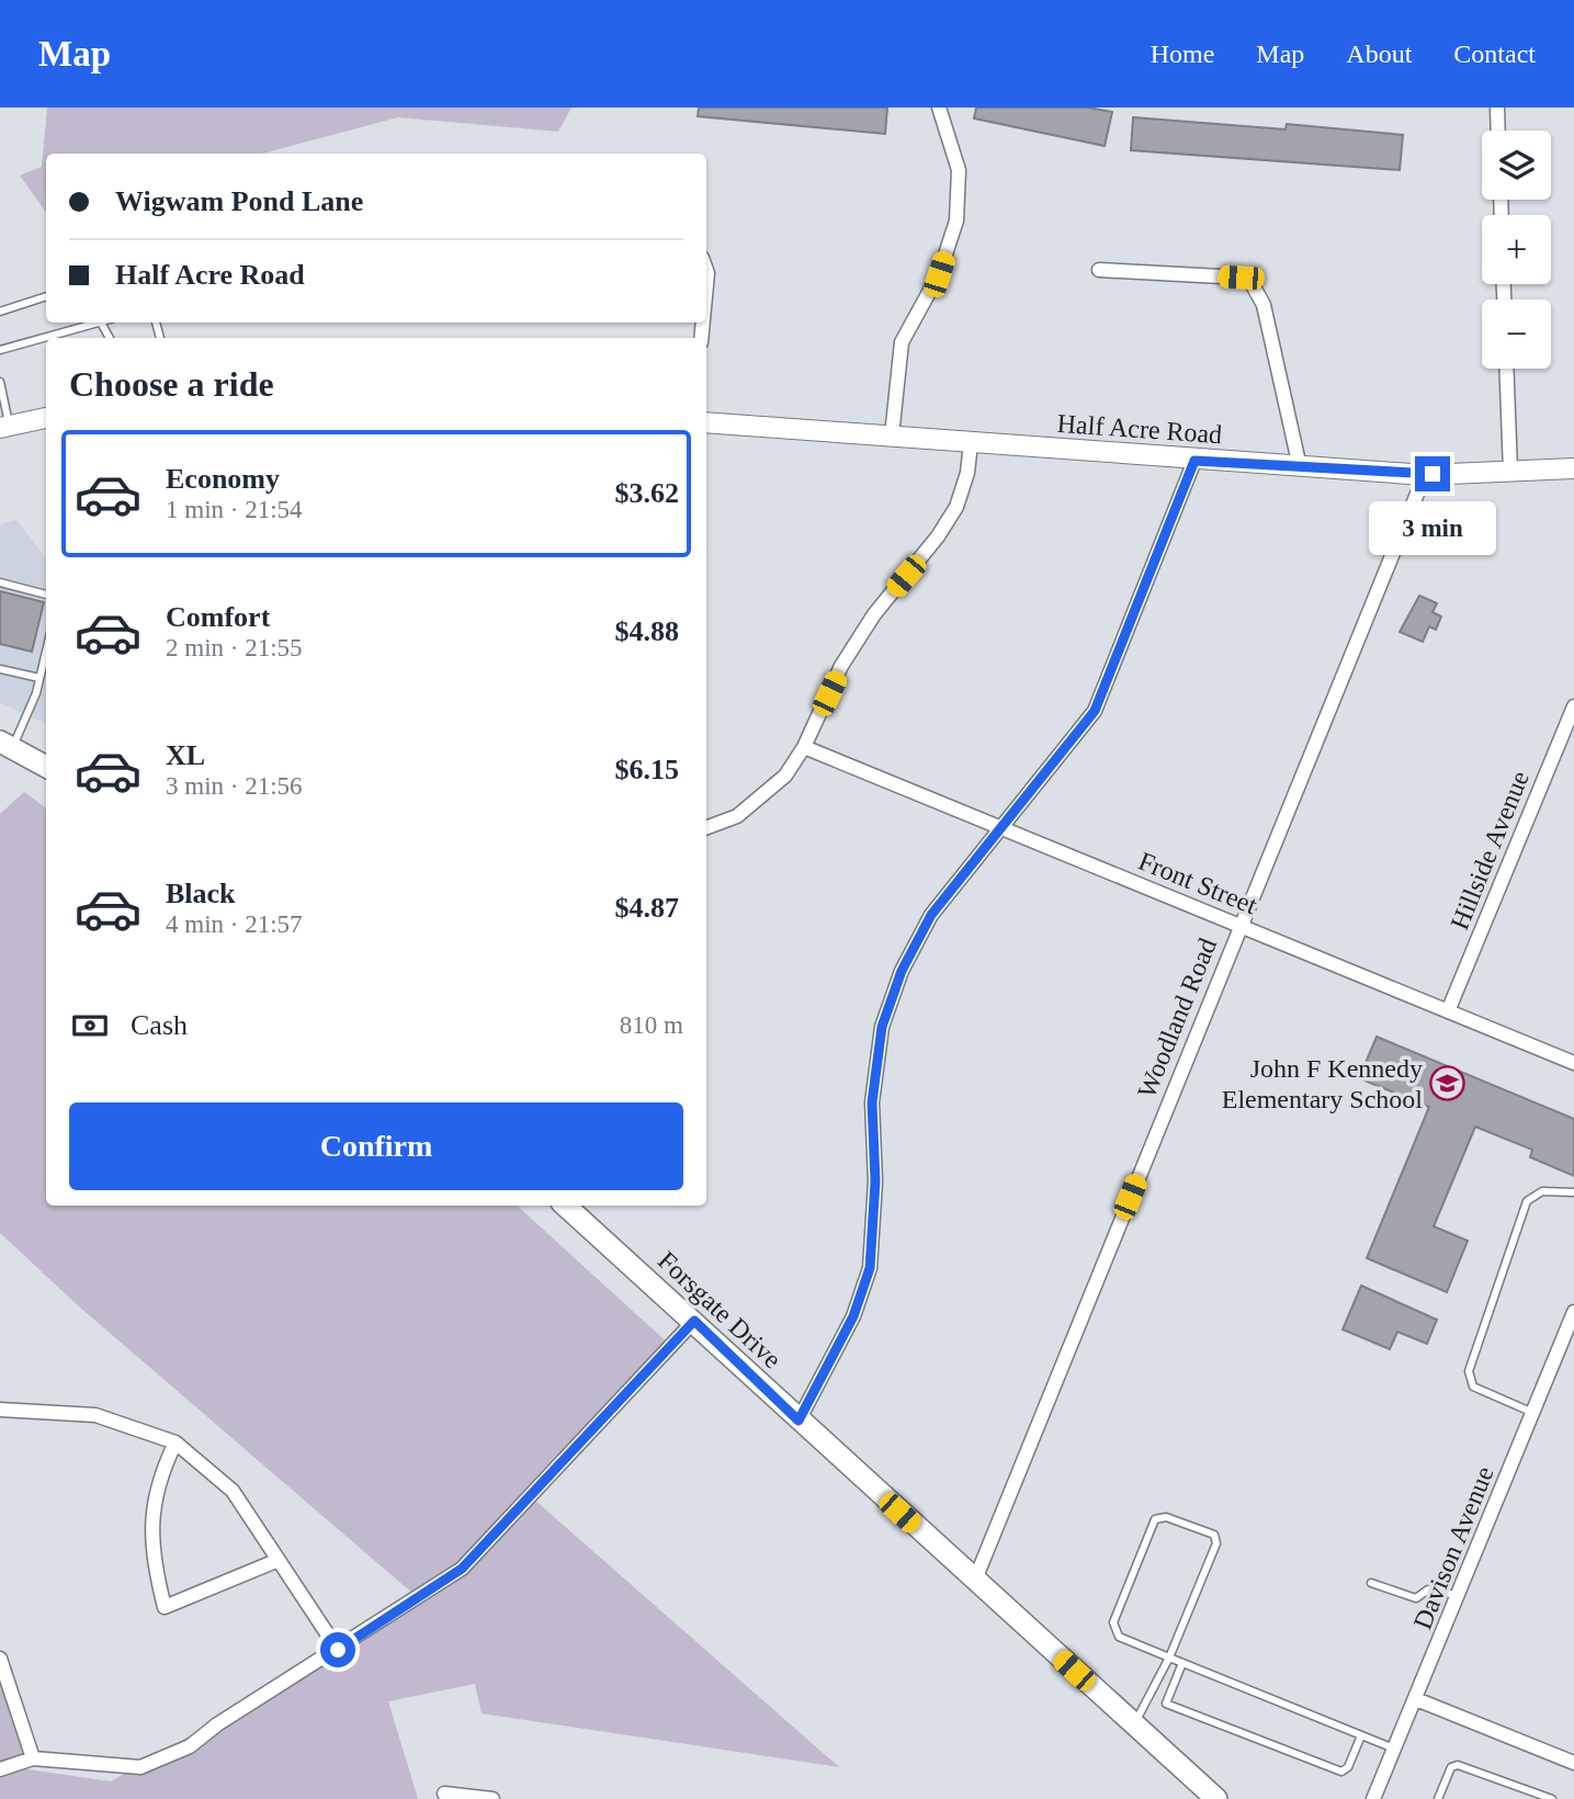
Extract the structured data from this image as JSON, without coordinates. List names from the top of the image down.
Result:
{
  "streets": {
    "main road": ["Forsgate Drive"],
    "street": [
      "Half Acre Road",
      "Hillside Avenue",
      "Front Street",
      "Woodland Road",
      "Davison Avenue"
    ]
  },
  "crossings": [
    ["Half Acre Road", "Woodland Road"],
    ["Hillside Avenue", "Front Street"],
    ["Front Street", "Woodland Road"],
    ["Woodland Road", "Forsgate Drive"]
  ],
  "places": {
    "school or university": ["John F Kennedy Elementary School"]
  },
  "page": {
    "header": "Map",
    "nav": [
      "Home",
      "Map",
      "About",
      "Contact"
    ],
    "map_buttons": ["+", "−"],
    "banner": ["Wigwam Pond Lane", "Half Acre Road"],
    "heading": "Choose a ride",
    "list": [
      {
        "name": "Economy",
        "note": "1 min · 21:54",
        "value": "$3.62"
      },
      {
        "name": "Comfort",
        "note": "2 min · 21:55",
        "value": "$4.88"
      },
      {
        "name": "XL",
        "note": "3 min · 21:56",
        "value": "$6.15"
      },
      {
        "name": "Black",
        "note": "4 min · 21:57",
        "value": "$4.87"
      }
    ],
    "bubble": "3 min",
    "pay": ["Cash", "810 m"],
    "buttons": "Confirm"
  }
}
